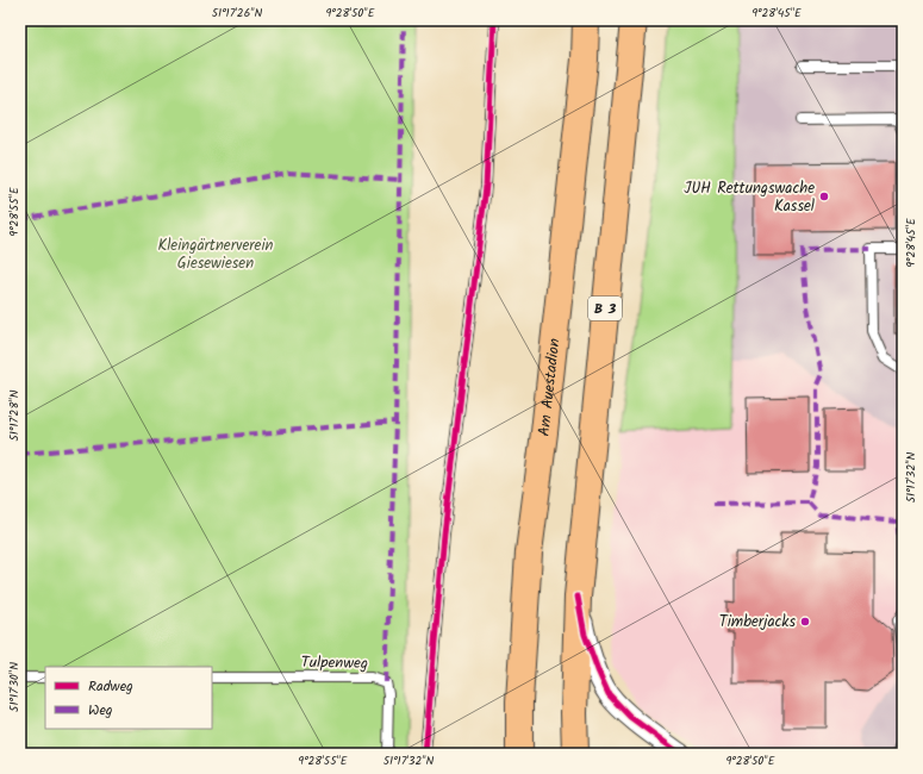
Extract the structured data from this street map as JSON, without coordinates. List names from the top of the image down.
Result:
{
  "streets": {
    "main road": ["B 3", "Am Auestadion"],
    "lane": ["Tulpenweg"]
  },
  "parks": ["Kleingärtnerverein Giesewiesen"],
  "places": ["JUH Rettungswache Kassel", "Timberjacks"],
  "legend": ["Radweg", "Weg"],
  "coordinates": [
    "51°17'26\"N",
    "9°28'50\"E",
    "9°28'45\"E",
    "9°28'55\"E",
    "51°17'28\"N",
    "51°17'32\"N",
    "51°17'30\"N"
  ]
}
